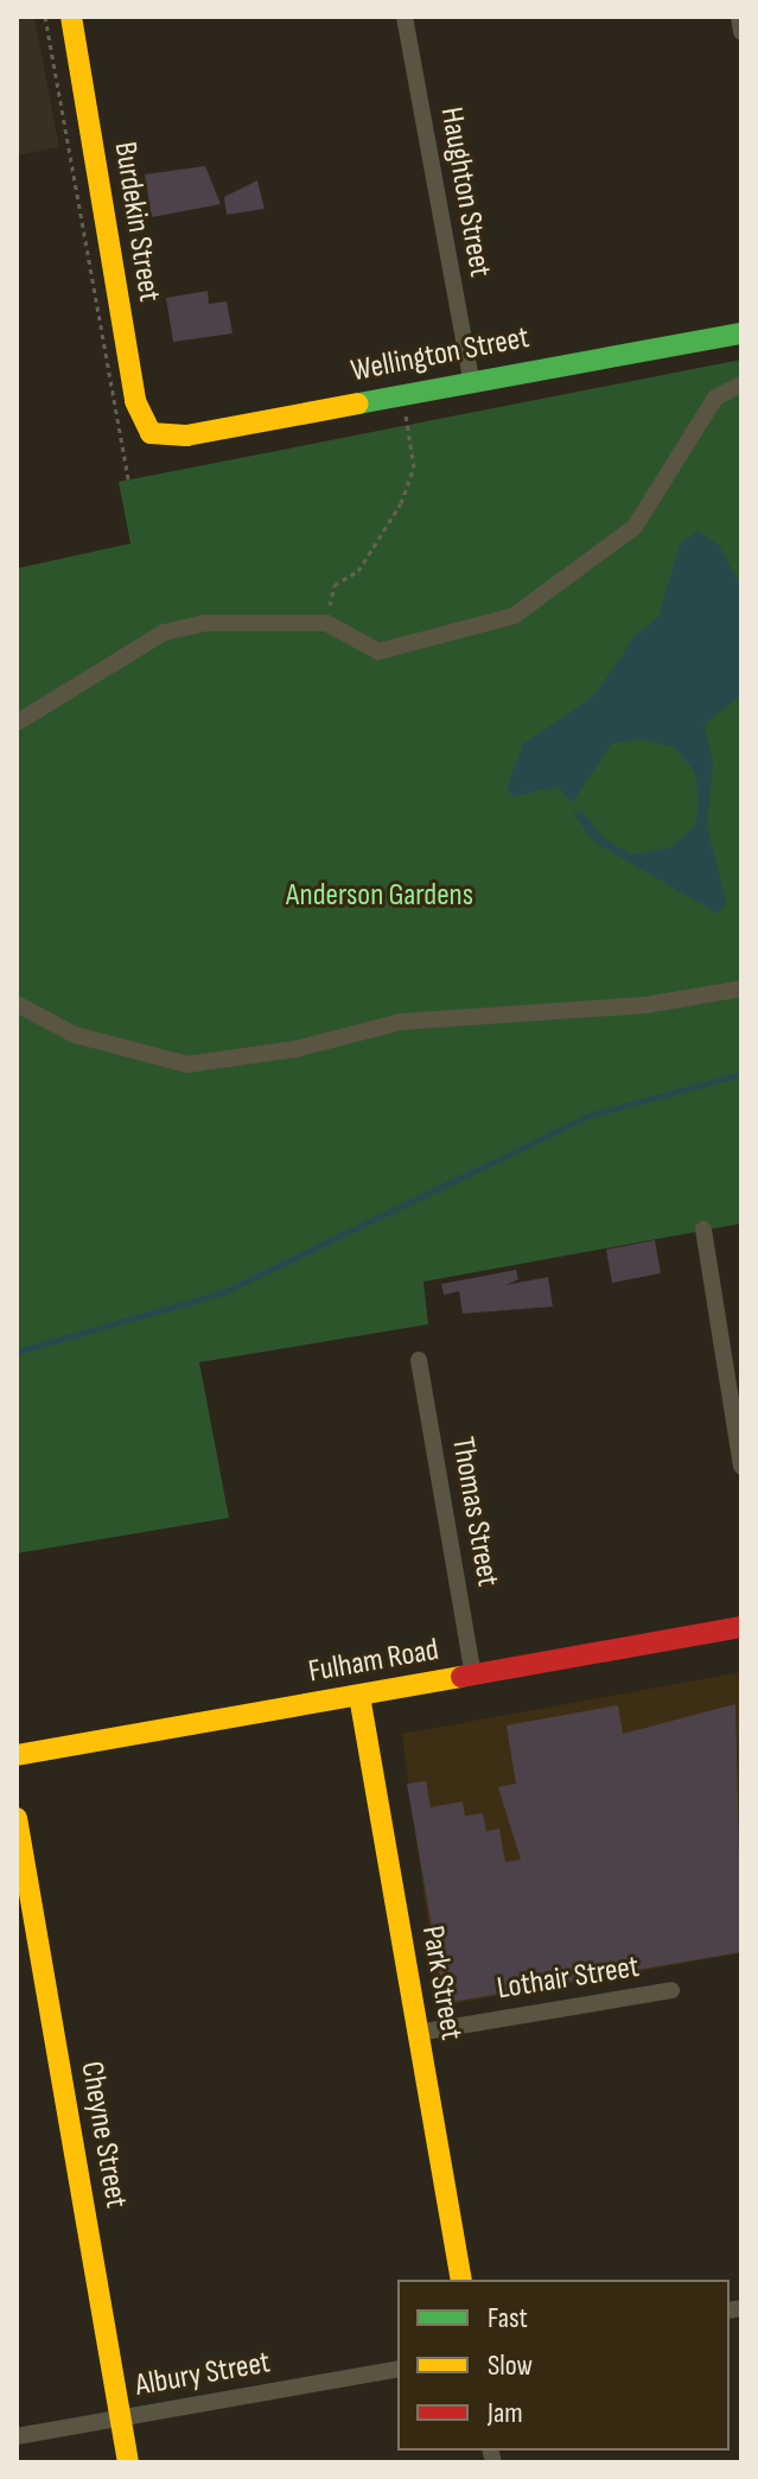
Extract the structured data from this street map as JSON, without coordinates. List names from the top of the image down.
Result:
{
  "streets": {
    "street": [
      "Haughton Street",
      "Burdekin Street",
      "Wellington Street",
      "Thomas Street",
      "Fulham Road",
      "Lothair Street",
      "Park Street",
      "Cheyne Street",
      "Albury Street"
    ]
  },
  "crossings": [
    ["Haughton Street", "Wellington Street"],
    ["Burdekin Street", "Wellington Street"],
    ["Thomas Street", "Fulham Road"],
    ["Fulham Road", "Park Street"],
    ["Lothair Street", "Park Street"],
    ["Cheyne Street", "Albury Street"]
  ],
  "parks": ["Anderson Gardens"],
  "legend": ["Fast", "Slow", "Jam"]
}
